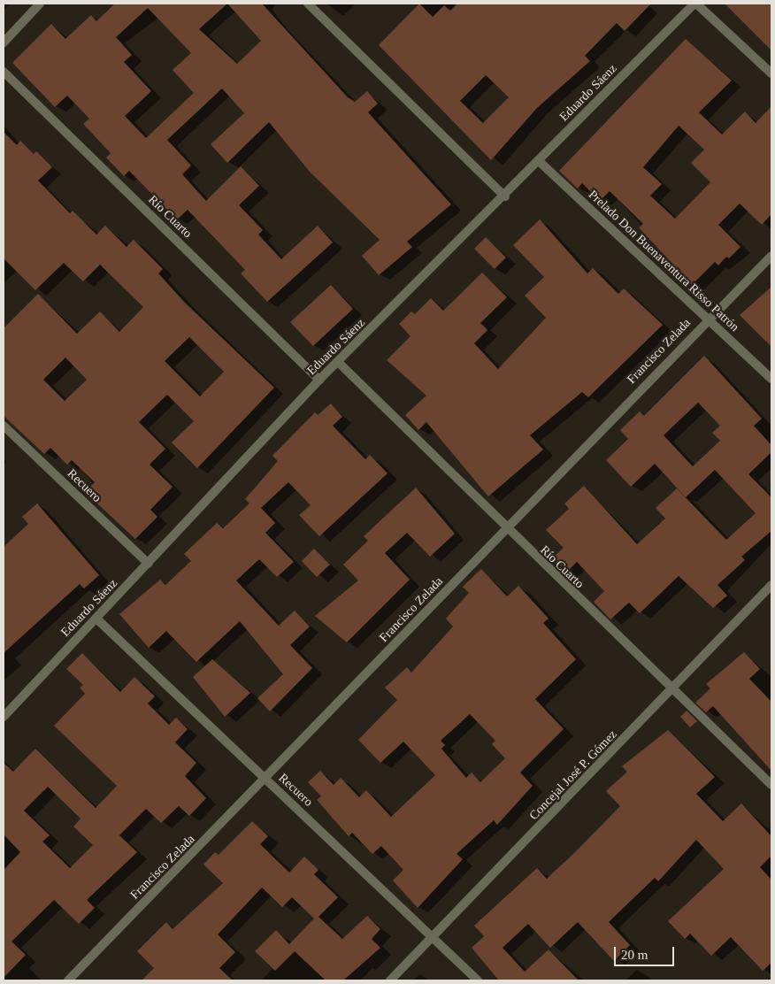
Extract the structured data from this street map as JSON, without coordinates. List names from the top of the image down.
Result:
{
  "streets": {
    "street": [
      "Eduardo Sáenz",
      "Río Cuarto",
      "Prelado Don Buenaventura Risso Patrón",
      "Francisco Zelada",
      "Recuero",
      "Concejal José P. Gómez"
    ]
  },
  "crossings": [
    ["Eduardo Sáenz", "Río Cuarto"],
    ["Eduardo Sáenz", "Prelado Don Buenaventura Risso Patrón"],
    ["Eduardo Sáenz", "Recuero"],
    ["Río Cuarto", "Francisco Zelada"],
    ["Río Cuarto", "Concejal José P. Gómez"],
    ["Prelado Don Buenaventura Risso Patrón", "Francisco Zelada"],
    ["Francisco Zelada", "Recuero"],
    ["Recuero", "Concejal José P. Gómez"]
  ],
  "scale_bar": "20 m"
}
